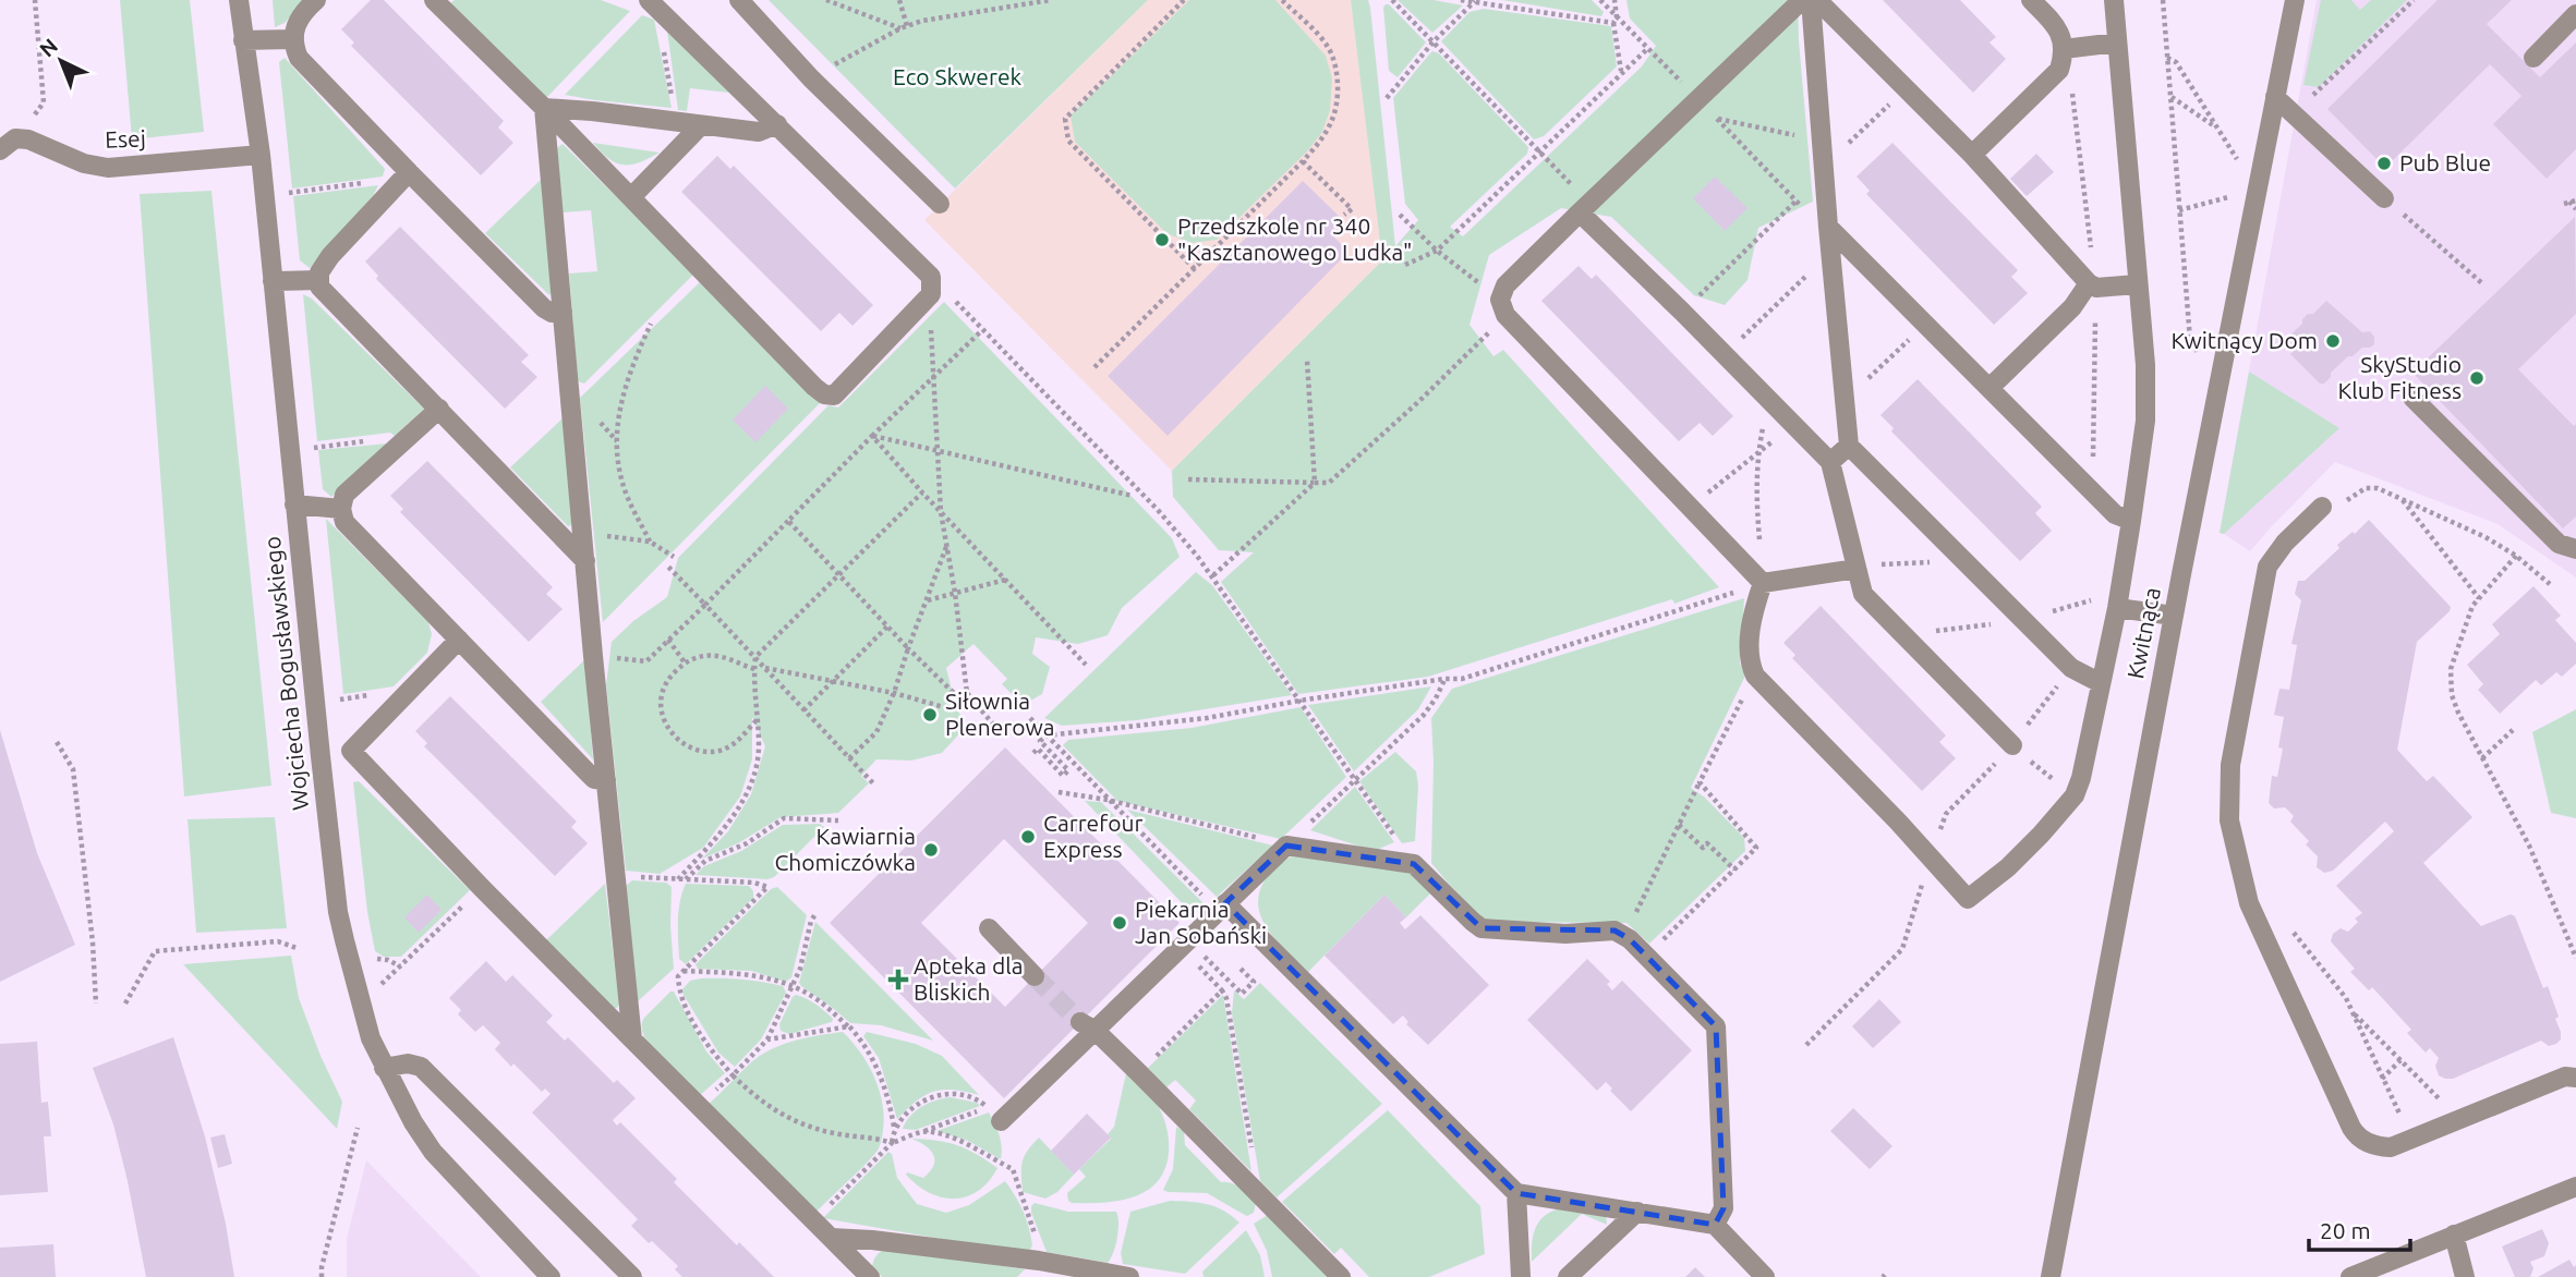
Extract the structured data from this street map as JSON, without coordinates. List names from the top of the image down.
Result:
{
  "streets": {
    "street": ["Esej", "Kwitnąca", "Wojciecha Bogusławskiego"]
  },
  "crossings": [
    ["Esej", "Wojciecha Bogusławskiego"]
  ],
  "parks": ["Eco Skwerek"],
  "places": {
    "other": [
      "Pub Blue",
      "Przedszkole nr 340 \"Kasztanowego Ludka\"",
      "Kwitnący Dom",
      "SkyStudio Klub Fitness",
      "Siłownia Plenerowa",
      "Carrefour Express",
      "Kawiarnia Chomiczówka",
      "Piekarnia Jan Sobański"
    ],
    "health": ["Apteka dla Bliskich"]
  },
  "scale_bar": "20 m",
  "north": "top left"
}
